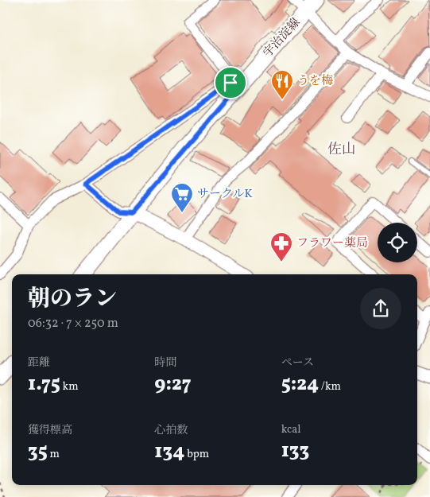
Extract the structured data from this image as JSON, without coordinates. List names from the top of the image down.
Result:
{
  "streets": {
    "main road": ["宇治淀線"]
  },
  "districts": ["佐山"],
  "places": {
    "restaurant": ["うを梅"],
    "supermarket": ["サークルK"],
    "pharmacy": ["フラワー薬局"]
  },
  "page": {
    "heading": ["朝のラン", "06:32 · 7 × 250 m"],
    "stats": [
      ["距離", "1.75 km"],
      ["時間", "9:27"],
      ["ペース", "5:24 /km"],
      ["獲得標高", "35 m"],
      ["心拍数", "134 bpm"],
      ["kcal", "133"]
    ]
  }
}
